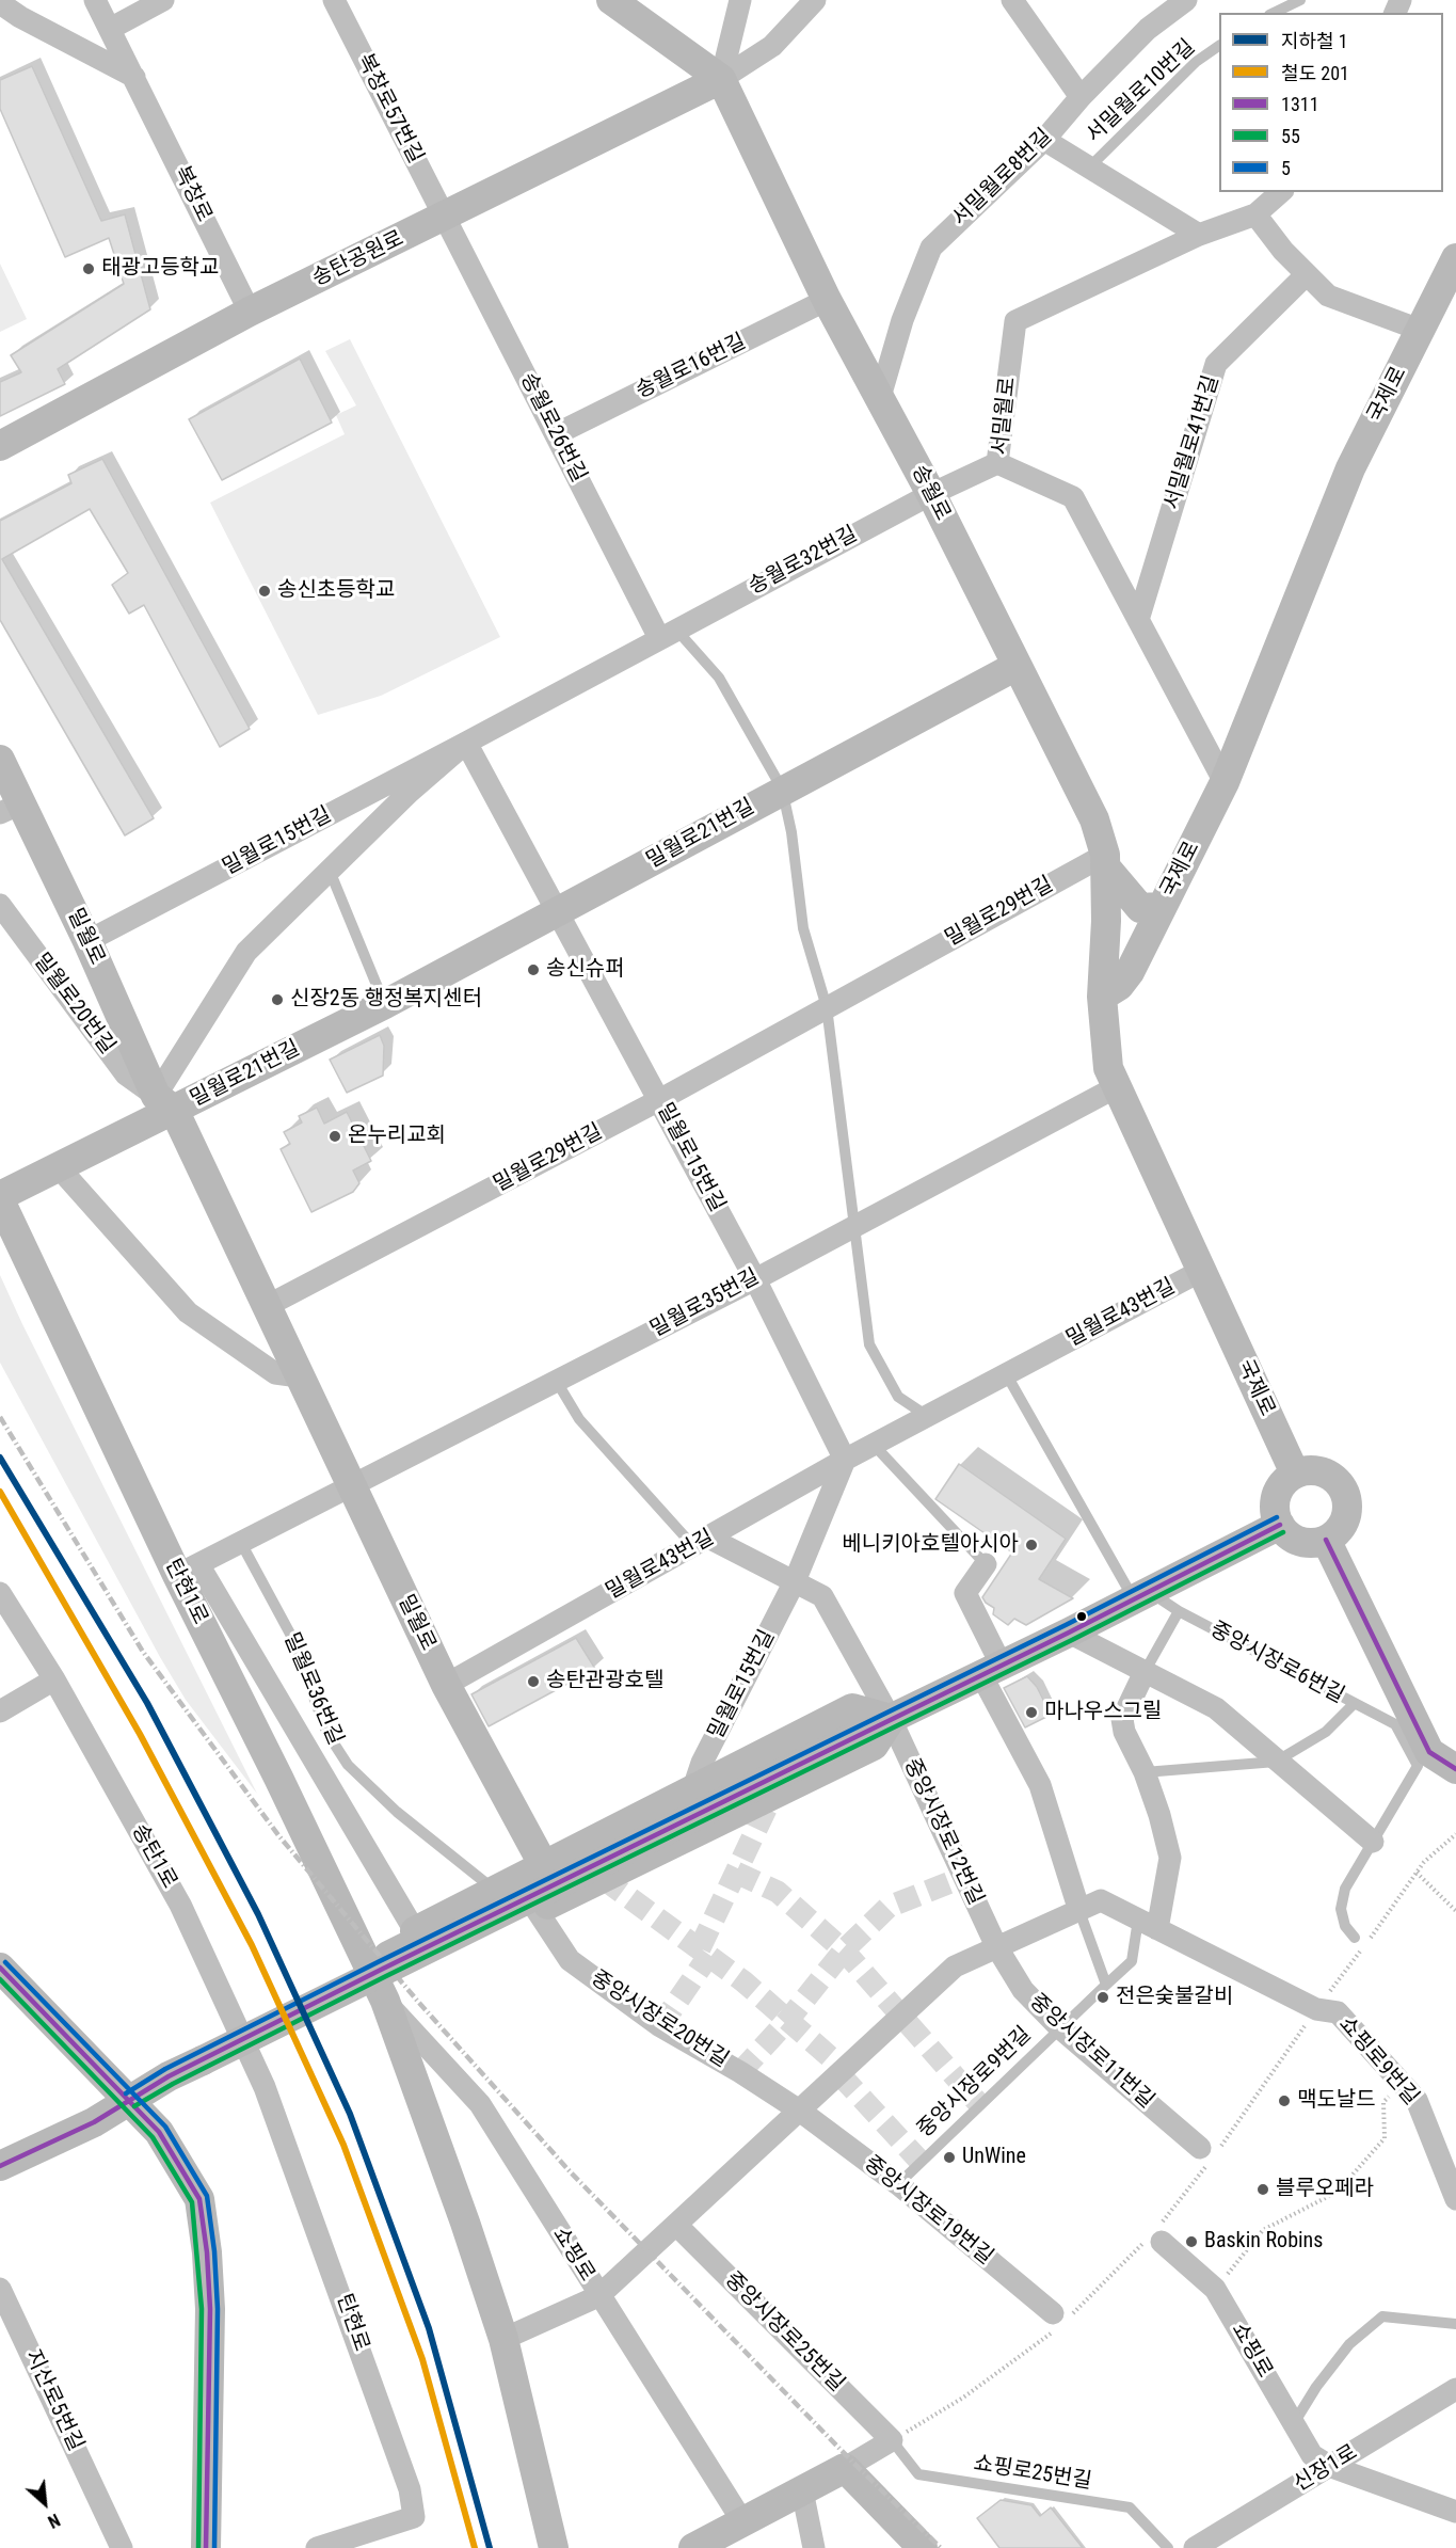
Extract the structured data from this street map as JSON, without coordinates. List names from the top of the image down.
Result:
{
  "streets": {
    "street": [
      "복창로57번길",
      "서밀월로8번길",
      "복창로",
      "송탄공원로",
      "송월로16번길",
      "국제로",
      "서밀월로",
      "송월로26번길",
      "서밀월로41번길",
      "송월로",
      "송월로32번길",
      "밀월로21번길",
      "밀월로15번길",
      "밀월로29번길",
      "밀월로",
      "밀월로20번길",
      "밀월로35번길",
      "밀월로43번길",
      "탄현1로",
      "중앙시장로12번길",
      "송탄1로",
      "중앙시장로20번길",
      "중앙시장로11번길",
      "쇼핑로9번길",
      "중앙시장로19번길",
      "쇼핑로",
      "탄현로",
      "중앙시장로25번길",
      "지산로5번길",
      "신장1로"
    ],
    "lane": [
      "서밀월로10번길",
      "중앙시장로6번길",
      "밀월로36번길",
      "중앙시장로9번길",
      "쇼핑로25번길"
    ]
  },
  "crossings": [
    ["복창로57번길", "송탄공원로"],
    ["복창로57번길", "송월로26번길"],
    ["서밀월로8번길", "송월로"],
    ["복창로", "송탄공원로"],
    ["송탄공원로", "송월로26번길"],
    ["송탄공원로", "송월로"],
    ["송월로16번길", "송월로26번길"],
    ["송월로16번길", "송월로"],
    ["국제로", "서밀월로"],
    ["국제로", "송월로"],
    ["국제로", "밀월로35번길"],
    ["국제로", "밀월로43번길"],
    ["서밀월로", "서밀월로41번길"],
    ["서밀월로", "송월로32번길"],
    ["송월로26번길", "송월로32번길"],
    ["송월로", "송월로32번길"],
    ["송월로", "밀월로21번길"],
    ["송월로", "밀월로29번길"],
    ["송월로32번길", "밀월로15번길"],
    ["밀월로21번길", "밀월로15번길"],
    ["밀월로21번길", "밀월로"],
    ["밀월로21번길", "밀월로20번길"],
    ["밀월로15번길", "밀월로29번길"],
    ["밀월로15번길", "밀월로"],
    ["밀월로15번길", "밀월로20번길"],
    ["밀월로15번길", "밀월로35번길"],
    ["밀월로15번길", "밀월로43번길"],
    ["밀월로29번길", "밀월로"],
    ["밀월로", "밀월로20번길"],
    ["밀월로", "밀월로35번길"],
    ["밀월로", "밀월로43번길"],
    ["탄현1로", "쇼핑로"],
    ["중앙시장로12번길", "중앙시장로11번길"],
    ["송탄1로", "탄현로"],
    ["중앙시장로20번길", "중앙시장로19번길"],
    ["중앙시장로11번길", "중앙시장로9번길"],
    ["쇼핑로9번길", "중앙시장로9번길"],
    ["중앙시장로9번길", "중앙시장로19번길"],
    ["쇼핑로", "신장1로"],
    ["중앙시장로25번길", "쇼핑로25번길"]
  ],
  "places": [
    "태광고등학교",
    "송신초등학교",
    "송신슈퍼",
    "신장2동 행정복지센터",
    "온누리교회",
    "베니키아호텔아시아",
    "송탄관광호텔",
    "마나우스그릴",
    "전은숮불갈비",
    "맥도날드",
    "UnWine",
    "블루오페라",
    "Baskin Robins"
  ],
  "lines": [
    "metro line 1",
    "rail line 201",
    "transit line 5",
    "transit line 1311",
    "transit line 55"
  ],
  "legend": [
    "지하철 1",
    "철도 201",
    "1311",
    "55",
    "5"
  ],
  "north": "bottom right"
}
